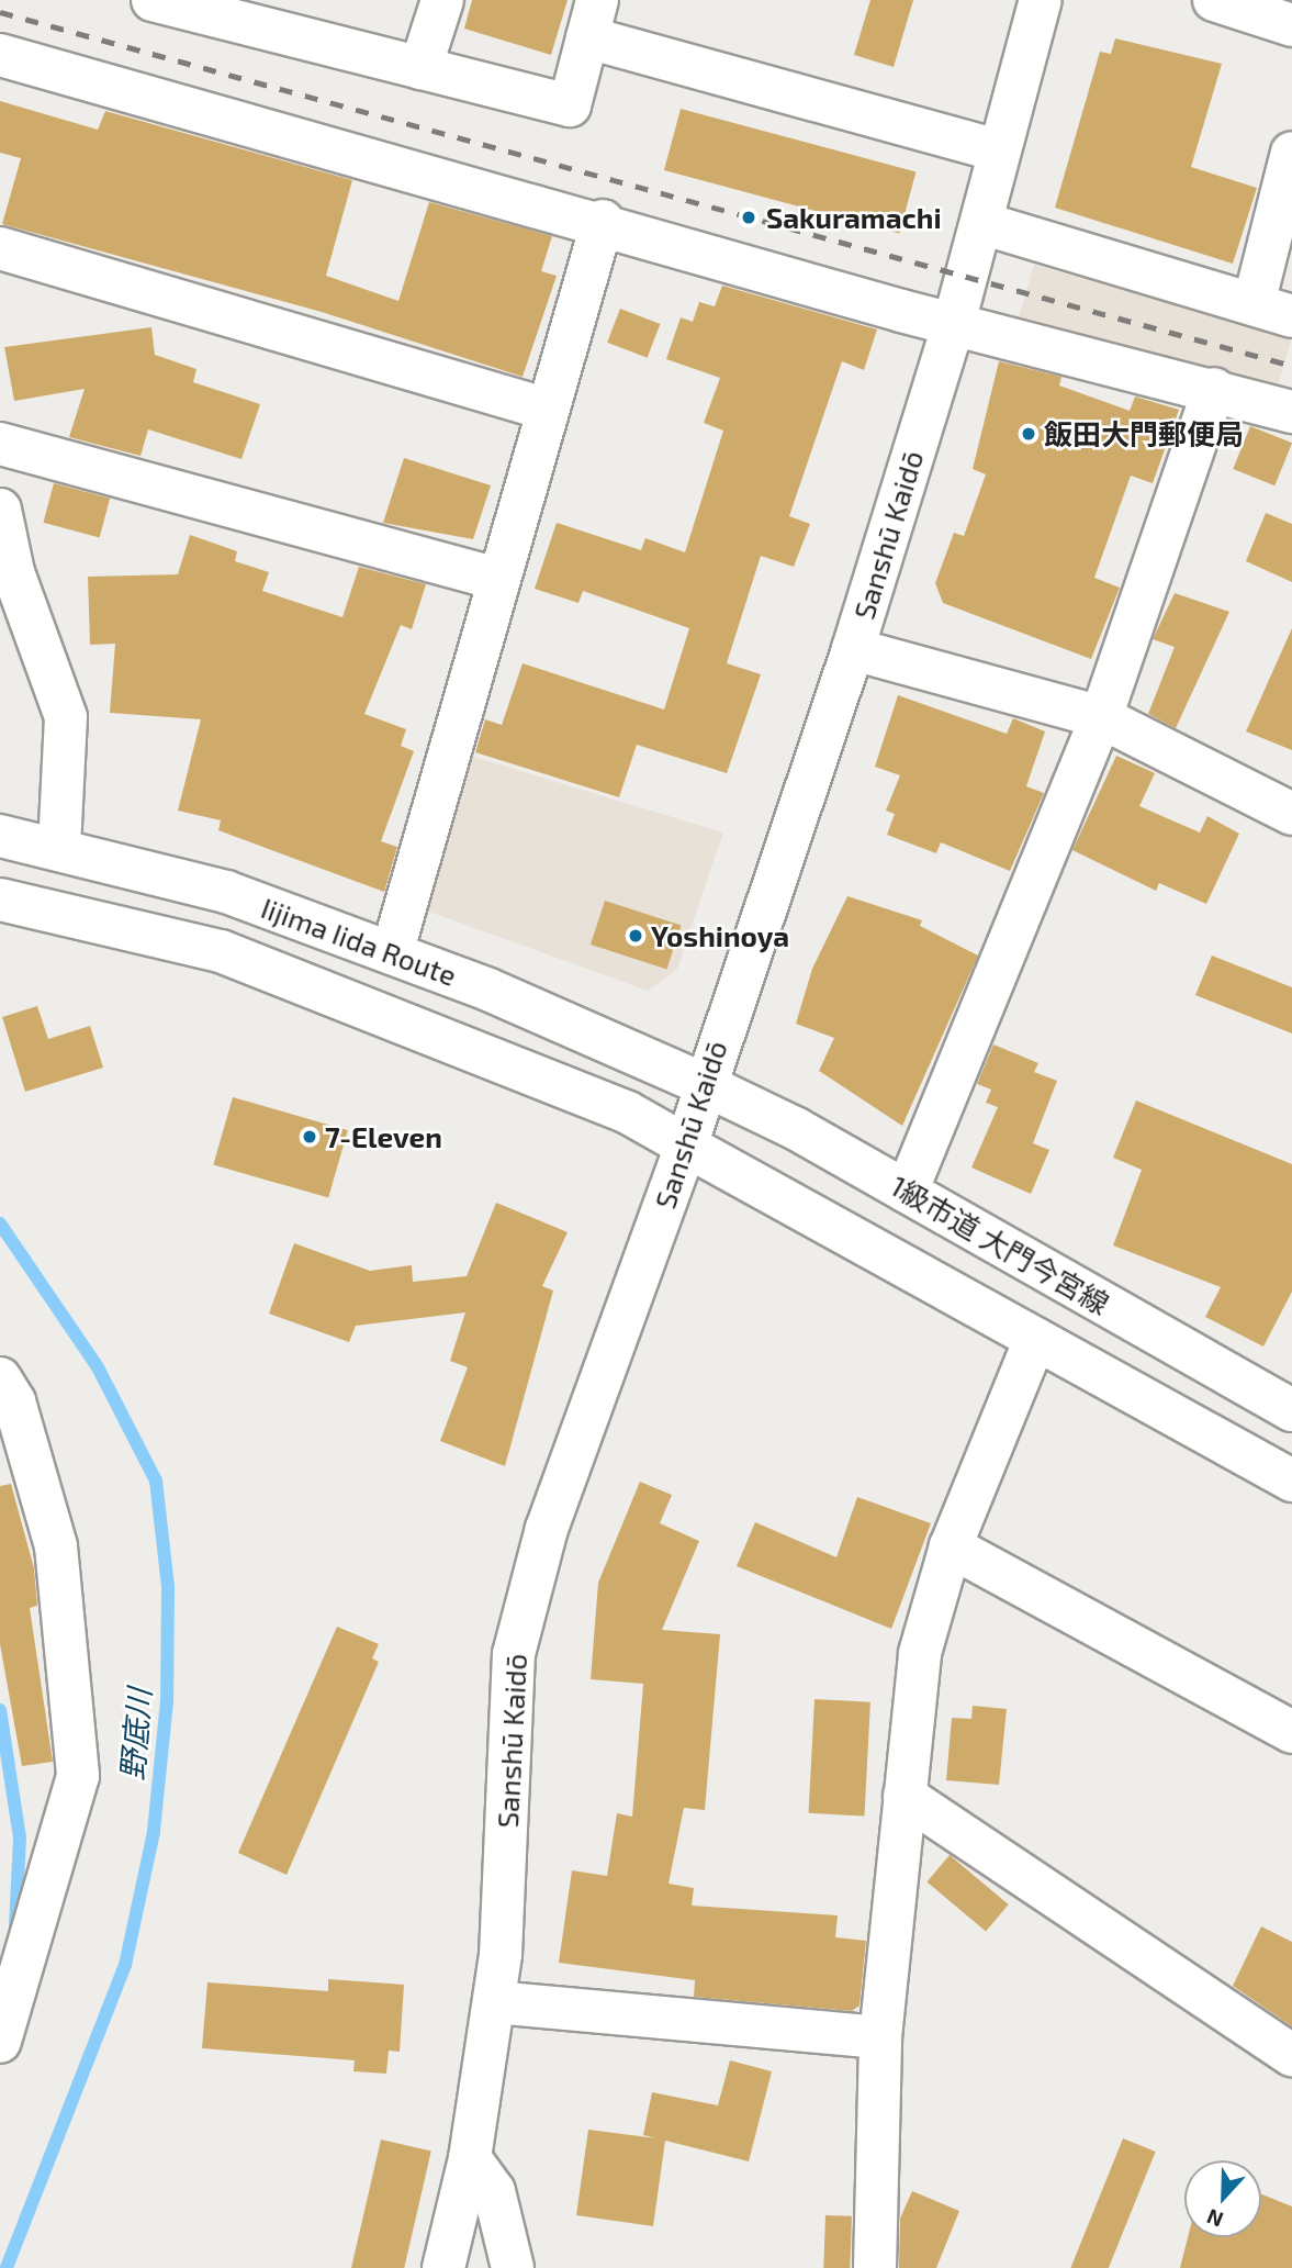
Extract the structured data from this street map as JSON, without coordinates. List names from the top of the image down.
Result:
{
  "streets": {
    "street": ["Sanshū Kaidō", "Iijima Iida Route", "1級市道 大門今宮線"]
  },
  "crossings": [
    ["Sanshū Kaidō", "Iijima Iida Route"],
    ["Sanshū Kaidō", "1級市道 大門今宮線"],
    ["Iijima Iida Route", "1級市道 大門今宮線"]
  ],
  "water": ["野底川"],
  "places": [
    "Sakuramachi",
    "飯田大門郵便局",
    "Yoshinoya",
    "7-Eleven"
  ],
  "north": "bottom"
}
